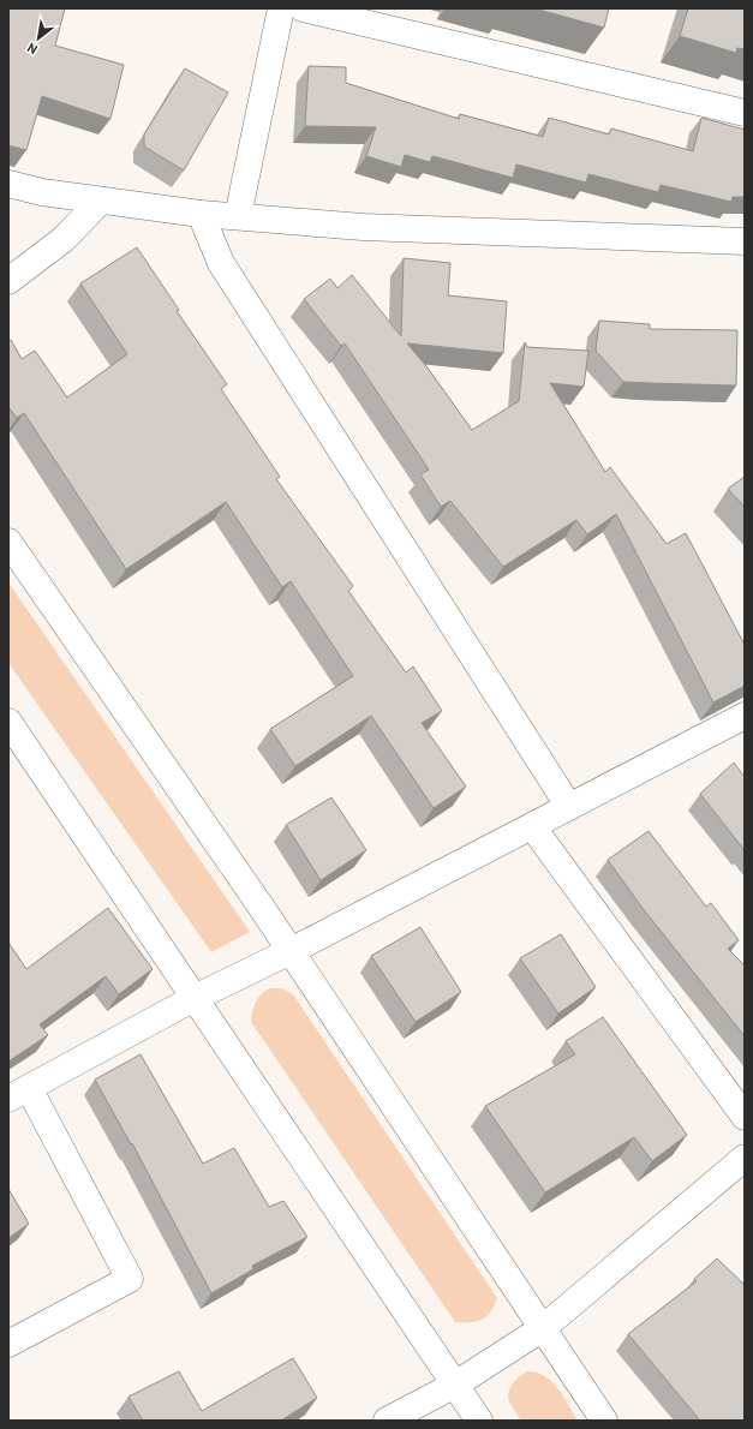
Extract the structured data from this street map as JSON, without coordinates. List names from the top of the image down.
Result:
{
  "north": "bottom left"
}
